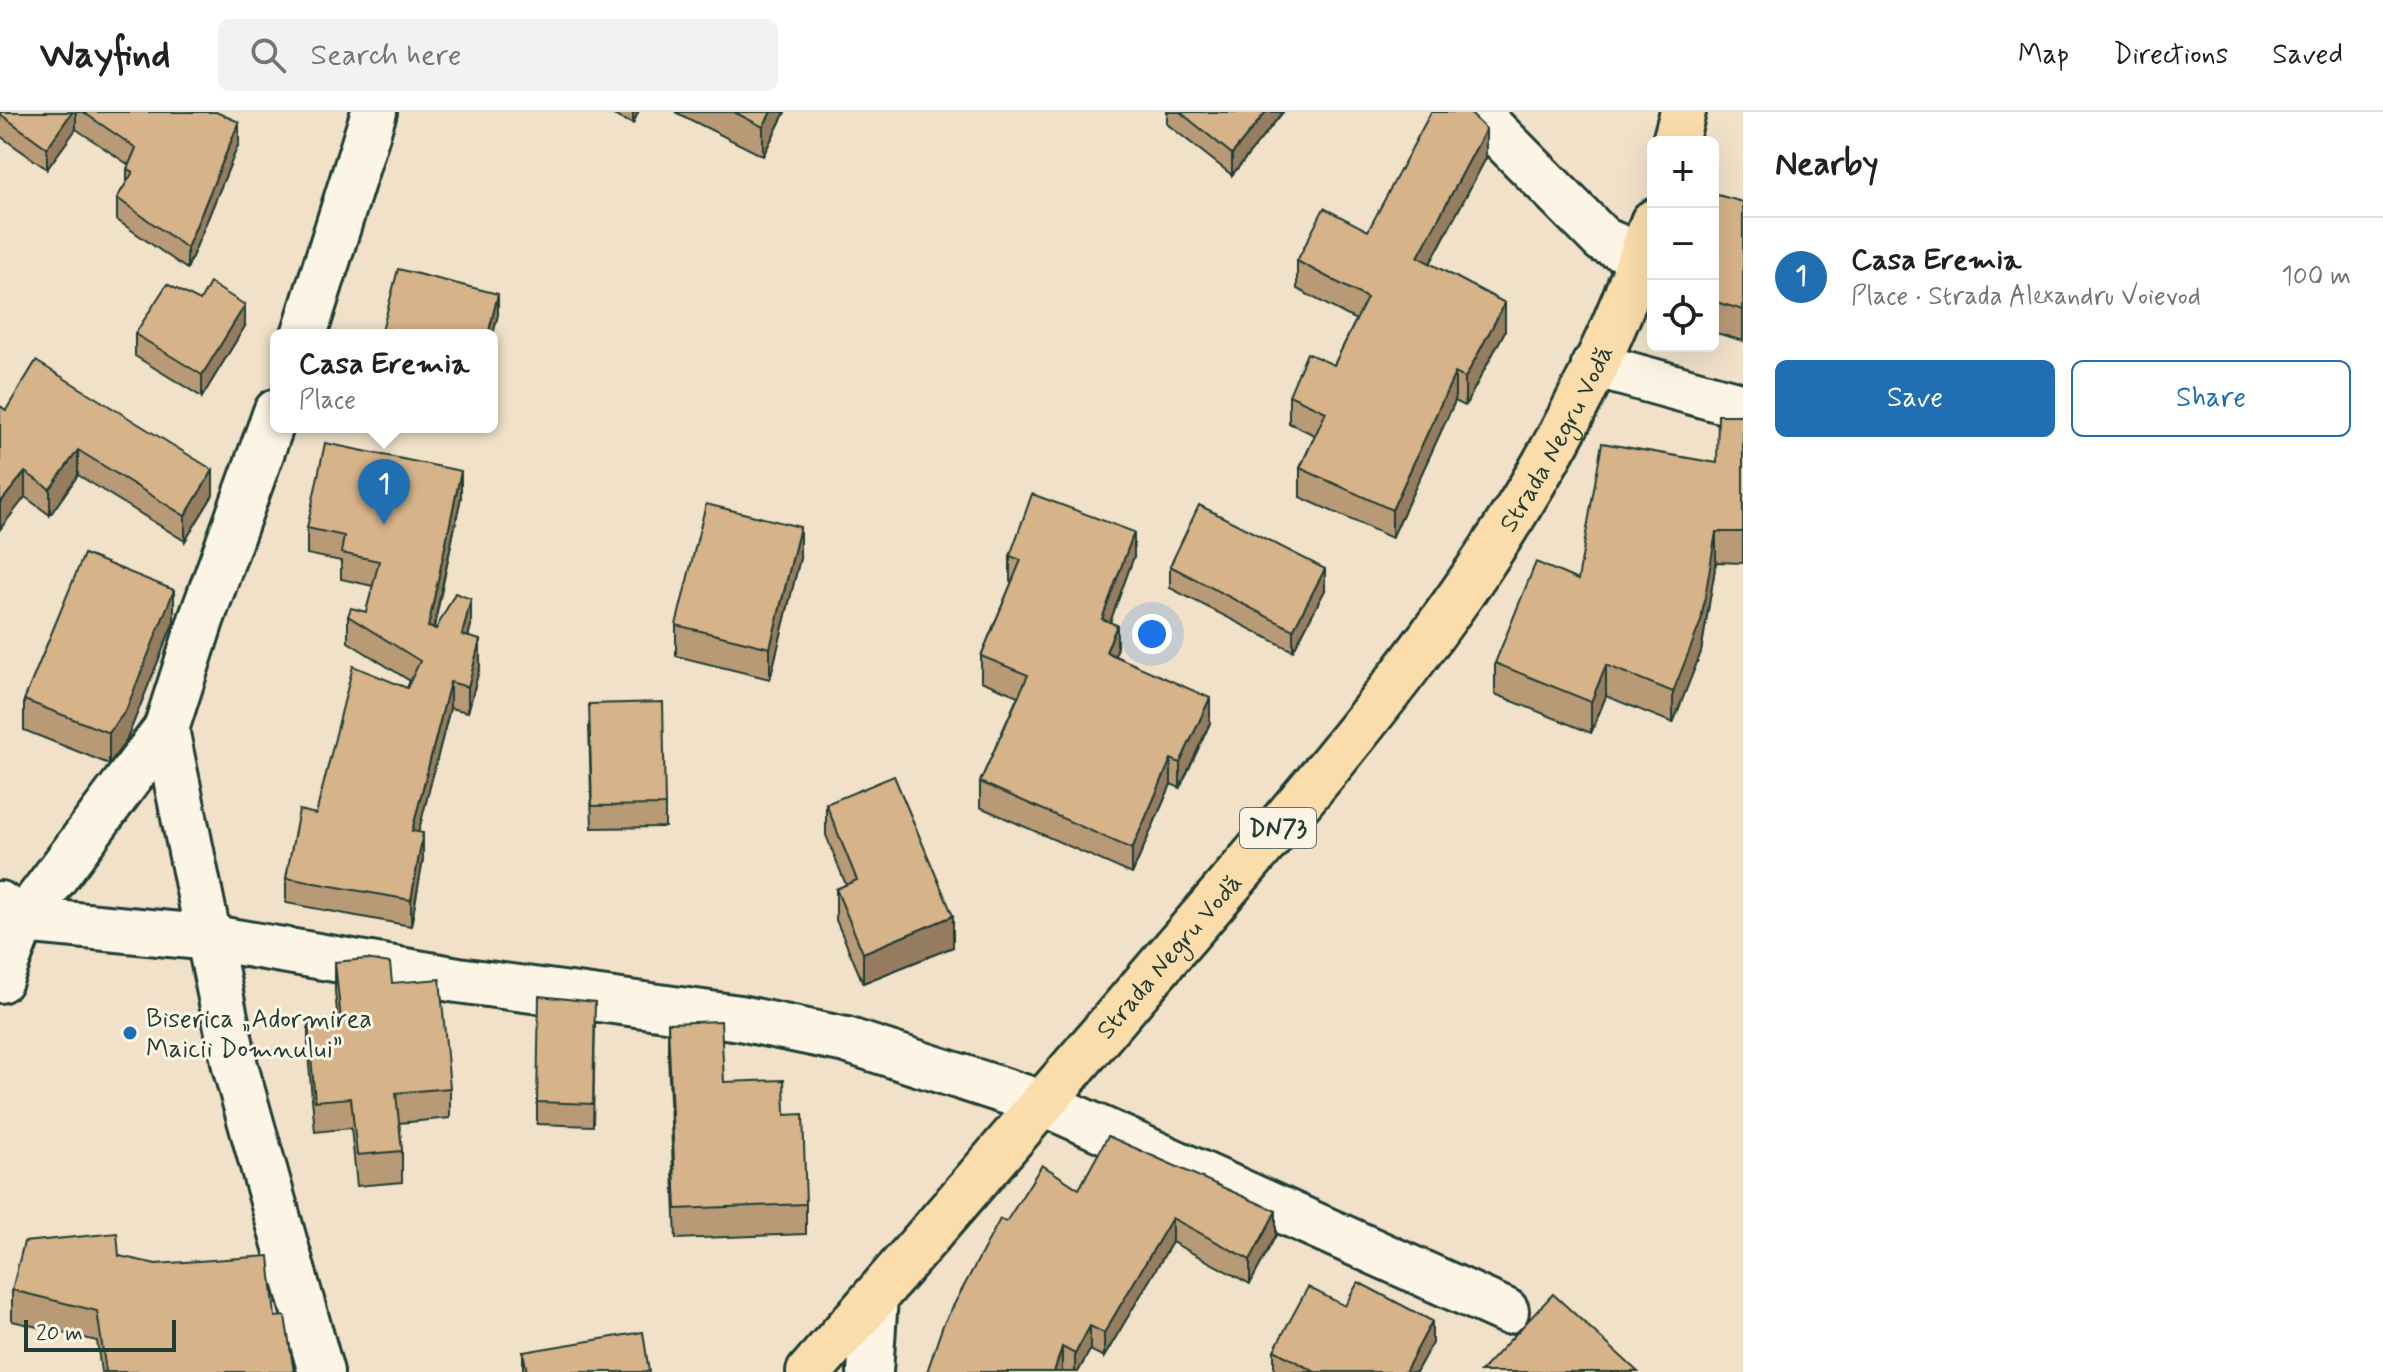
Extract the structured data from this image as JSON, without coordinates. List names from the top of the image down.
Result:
{
  "streets": {
    "main road": ["Strada Negru Vodă", "DN73"]
  },
  "places": ["Biserica „Adormirea Maicii Domnului”"],
  "scale_bar": "20 m",
  "page": {
    "header": "Wayfind",
    "search": "Search here",
    "nav": ["Map", "Directions", "Saved"],
    "heading": "Nearby",
    "map_buttons": ["+", "−"],
    "list": [
      {
        "mark": "1",
        "name": "Casa Eremia",
        "note": "Place · Strada Alexandru Voievod",
        "value": "100 m"
      }
    ],
    "popup": ["Casa Eremia", "Place"],
    "buttons": ["Save", "Share"],
    "pins": "1",
    "scale": "20 m"
  }
}
